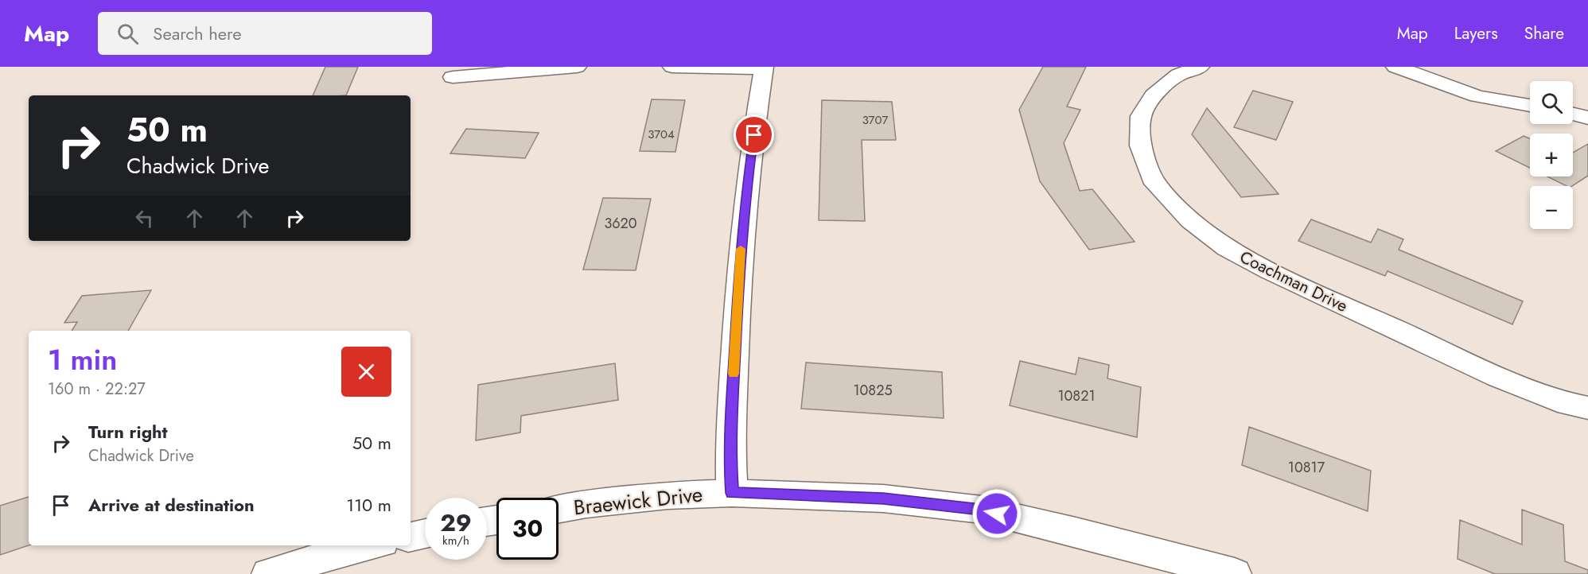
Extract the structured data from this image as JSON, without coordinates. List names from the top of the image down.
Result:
{
  "streets": {
    "street": ["Coachman Drive", "Braewick Drive"]
  },
  "house_numbers": [
    "3707",
    "3704",
    "3620",
    "10825",
    "10821",
    "10817"
  ],
  "page": {
    "header": "Map",
    "search": "Search here",
    "nav": ["Map", "Layers", "Share"],
    "map_buttons": ["+", "−"],
    "turn": ["50 m", "Chadwick Drive"],
    "heading": ["1 min", "160 m · 22:27"],
    "list": [
      {
        "name": "Turn right",
        "note": "Chadwick Drive",
        "value": "50 m"
      },
      {
        "name": "Arrive at destination",
        "value": "110 m"
      }
    ],
    "speed": "29 km/h",
    "limit": "30"
  }
}
